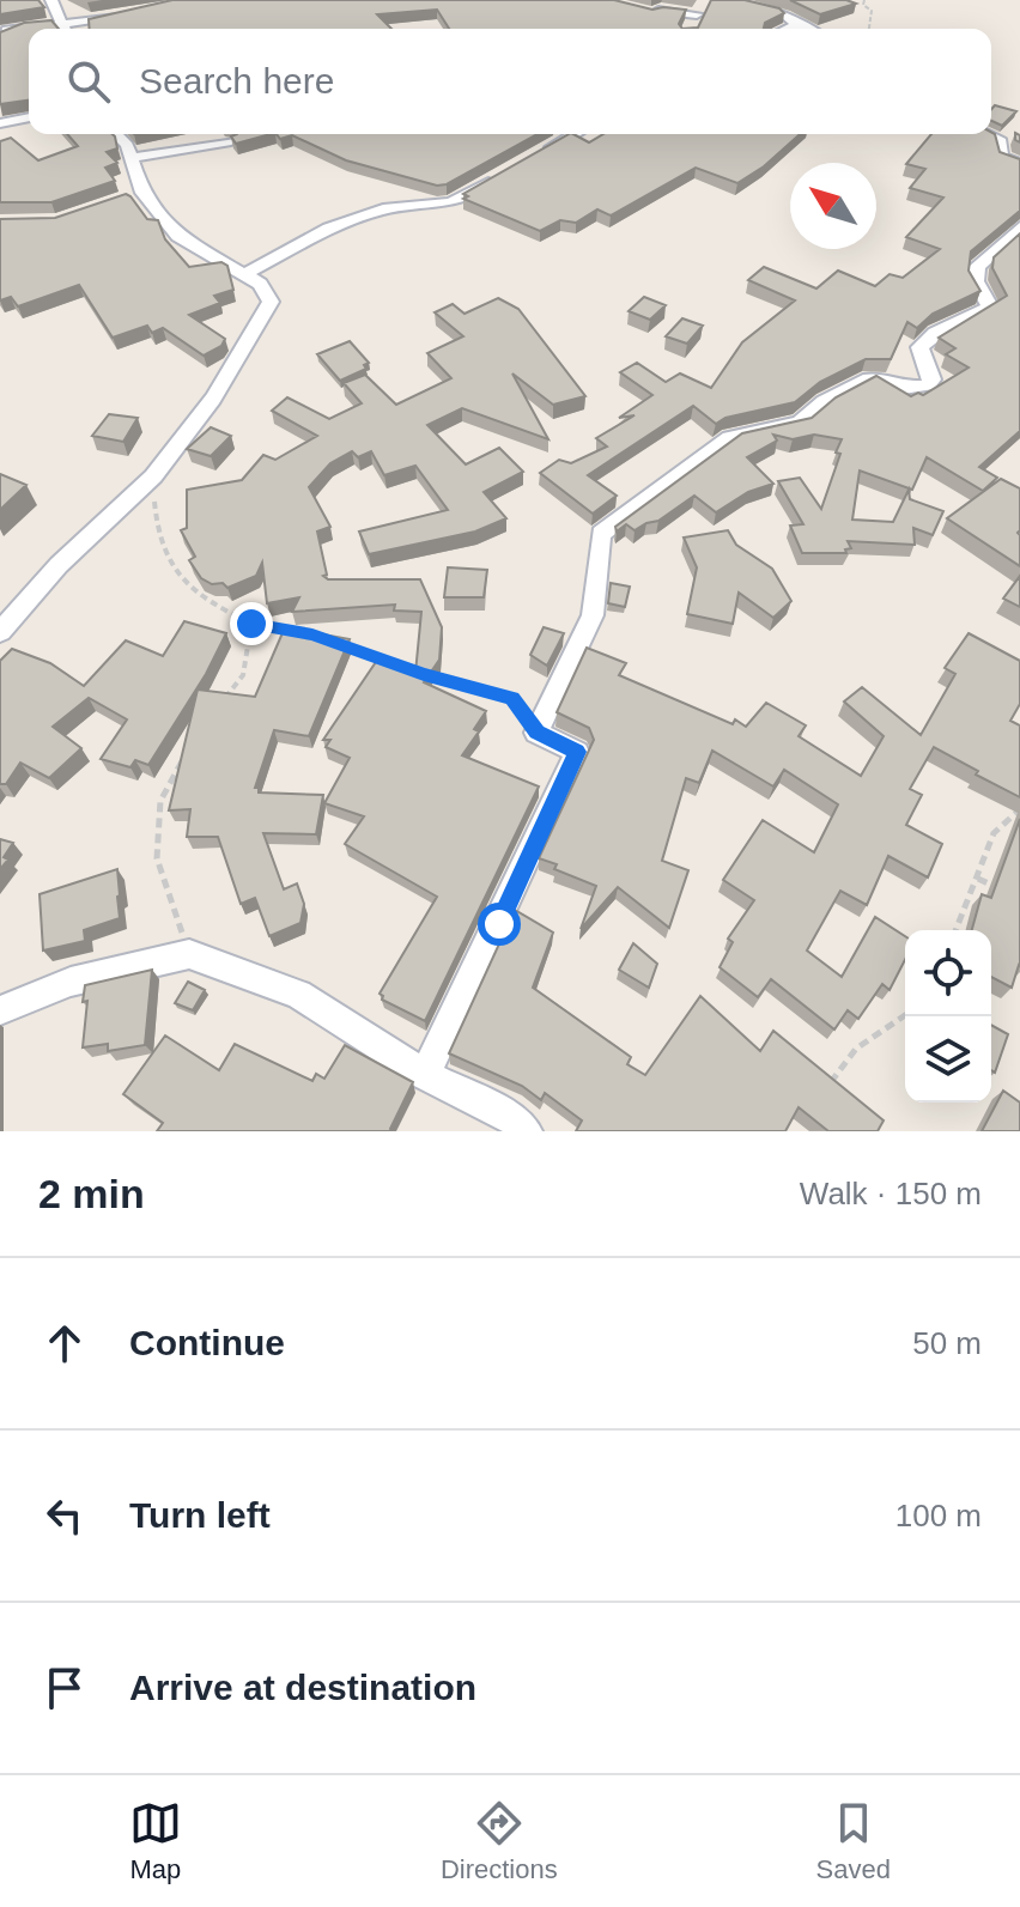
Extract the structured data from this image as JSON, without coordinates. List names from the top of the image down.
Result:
{
  "north": "top left",
  "page": {
    "search": "Search here",
    "heading": ["2 min", "Walk · 150 m"],
    "list": [
      ["Continue", "50 m"],
      ["Turn left", "100 m"],
      "Arrive at destination"
    ],
    "nav": ["Map", "Directions", "Saved"]
  }
}
